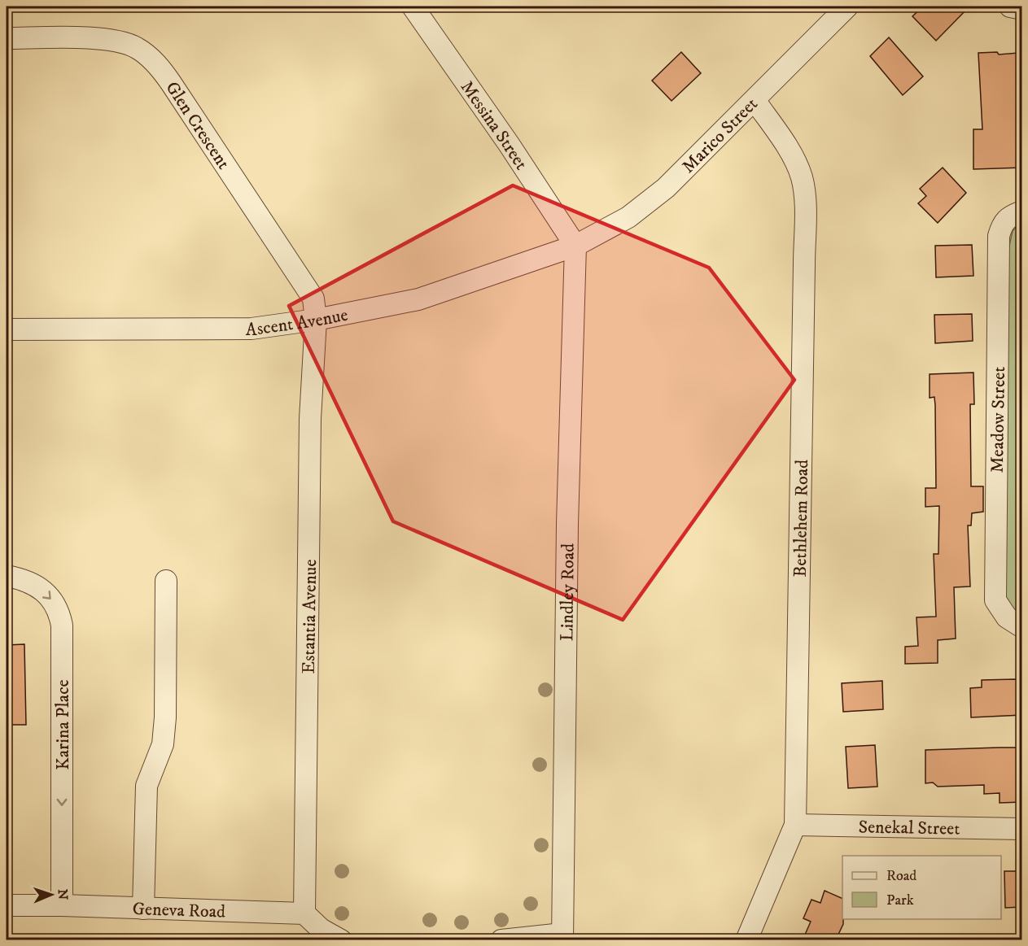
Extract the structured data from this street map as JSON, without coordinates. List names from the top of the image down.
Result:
{
  "streets": {
    "street": [
      "Glen Crescent",
      "Messina Street",
      "Marico Street",
      "Ascent Avenue",
      "Meadow Street",
      "Bethlehem Road",
      "Lindley Road",
      "Estantia Avenue",
      "Karina Place",
      "Senekal Street",
      "Geneva Road"
    ]
  },
  "crossings": [
    ["Glen Crescent", "Ascent Avenue"],
    ["Glen Crescent", "Estantia Avenue"],
    ["Messina Street", "Marico Street"],
    ["Messina Street", "Ascent Avenue"],
    ["Messina Street", "Lindley Road"],
    ["Marico Street", "Ascent Avenue"],
    ["Marico Street", "Bethlehem Road"],
    ["Marico Street", "Lindley Road"],
    ["Ascent Avenue", "Lindley Road"],
    ["Ascent Avenue", "Estantia Avenue"],
    ["Bethlehem Road", "Senekal Street"],
    ["Estantia Avenue", "Geneva Road"],
    ["Karina Place", "Geneva Road"]
  ],
  "legend": ["Road", "Park"],
  "north": "right"
}
